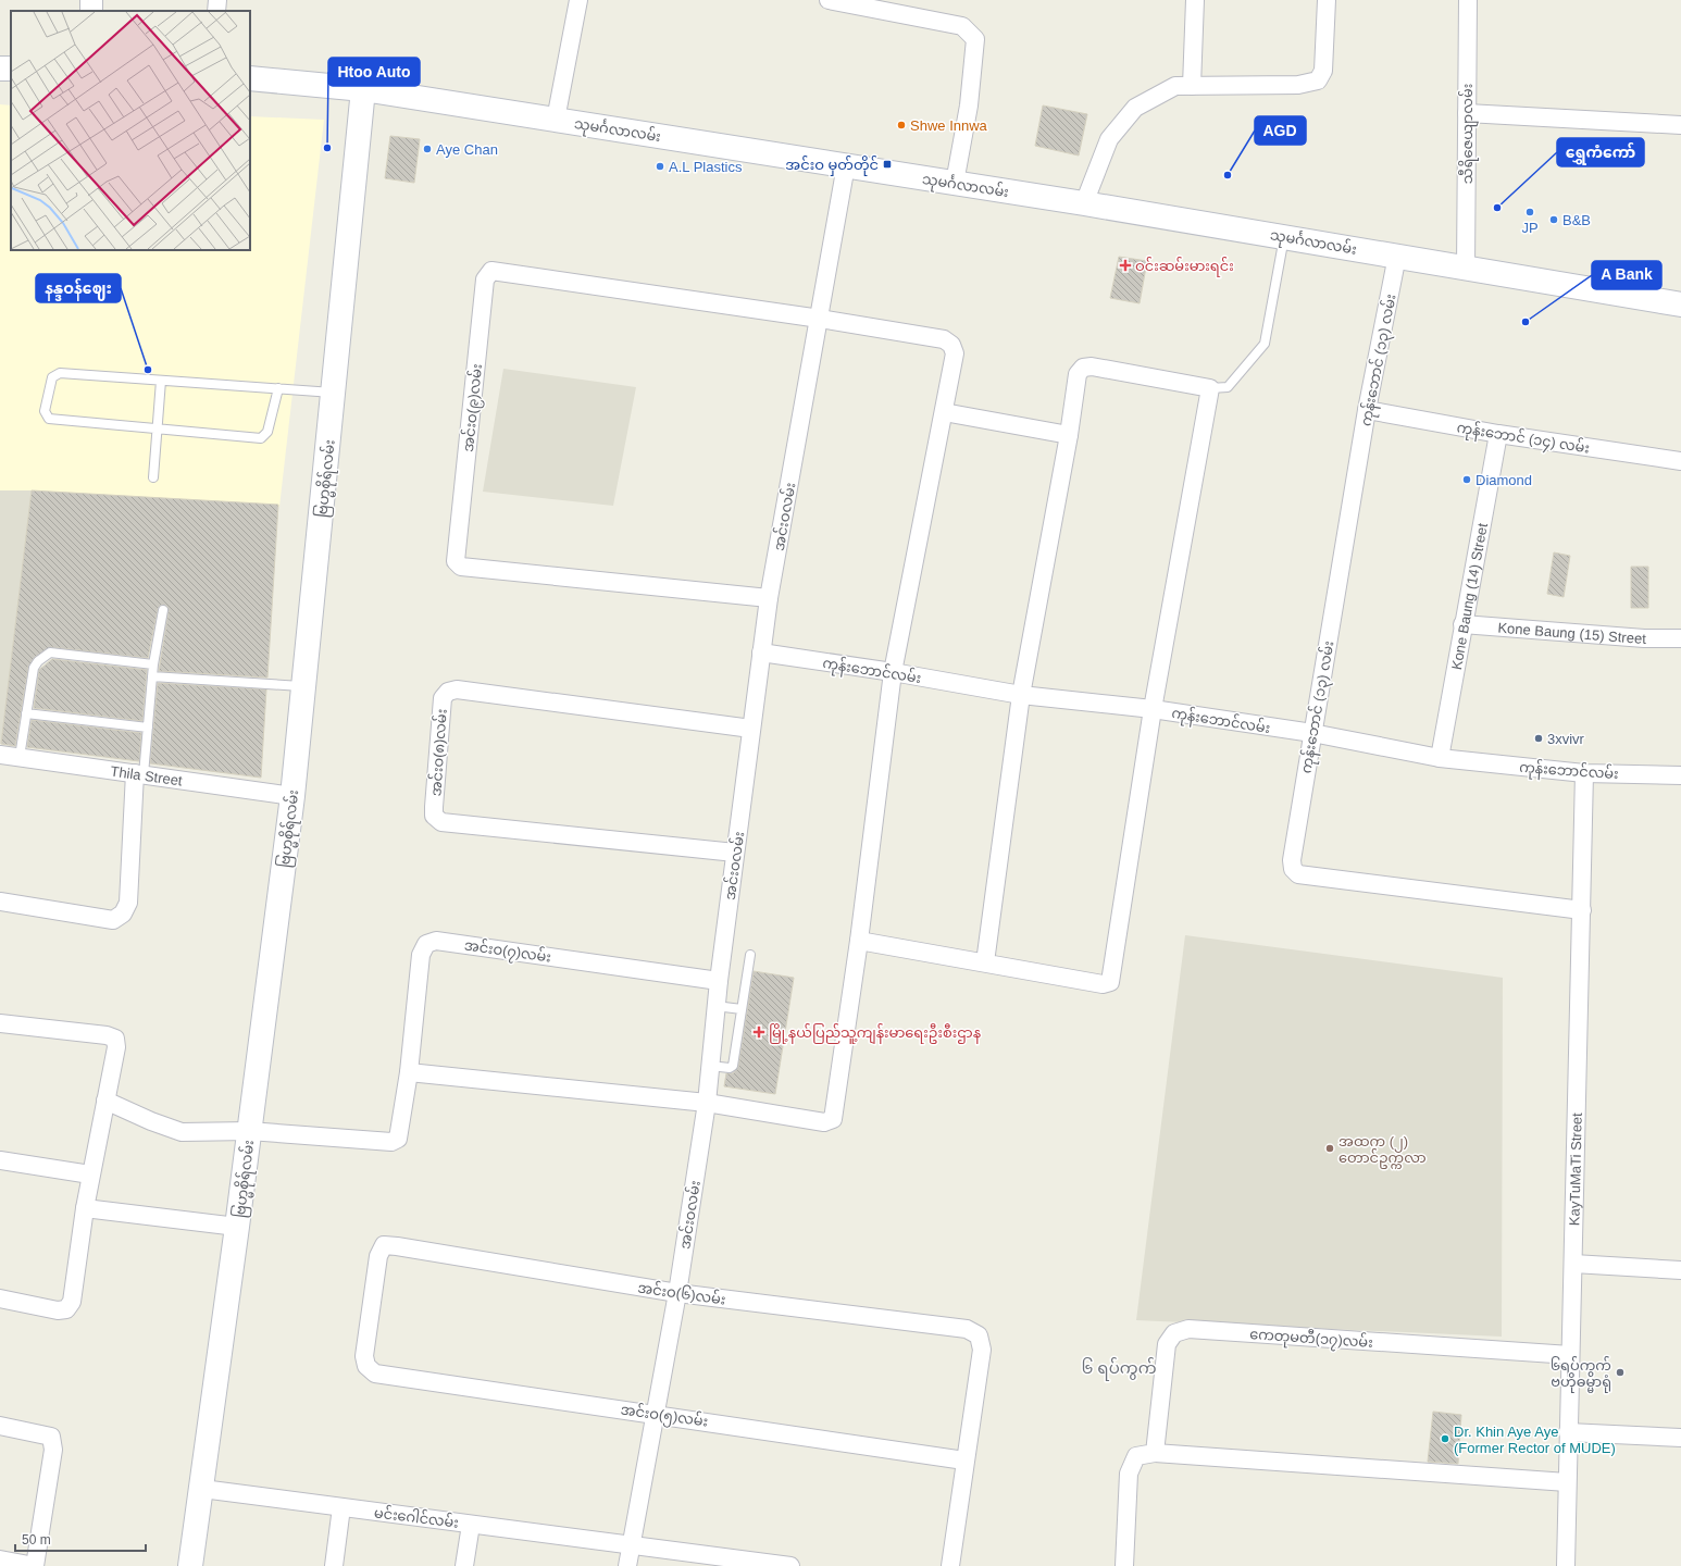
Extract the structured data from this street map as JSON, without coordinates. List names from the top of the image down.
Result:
{
  "streets": {
    "main road": ["သုမင်္ဂလာလမ်း", "ဗြဟ္မစိုရ်လမ်း"],
    "street": [
      "သီရိဇေယျာလမ်း",
      "ကုန်းဘောင် (၁၃) လမ်း",
      "အင်းဝ(၉)လမ်း",
      "ကုန်းဘောင် (၁၄) လမ်း",
      "အင်းဝလမ်း",
      "Kone Baung (14) Street",
      "Kone Baung (15) Street",
      "ကုန်းဘောင်လမ်း",
      "အင်းဝ(၈)လမ်း",
      "Thila Street",
      "အင်းဝ(၇)လမ်း",
      "KayTuMaTi Street",
      "အင်းဝ(၆)လမ်း",
      "ကေတုမတီ(၁၇)လမ်း",
      "အင်းဝ(၅)လမ်း",
      "မင်းဂေါင်လမ်း"
    ]
  },
  "crossings": [
    ["သုမင်္ဂလာလမ်း", "သီရိဇေယျာလမ်း"],
    ["သုမင်္ဂလာလမ်း", "ကုန်းဘောင် (၁၃) လမ်း"],
    ["သုမင်္ဂလာလမ်း", "ဗြဟ္မစိုရ်လမ်း"],
    ["သုမင်္ဂလာလမ်း", "အင်းဝလမ်း"],
    ["ကုန်းဘောင် (၁၃) လမ်း", "ကုန်းဘောင် (၁၄) လမ်း"],
    ["ကုန်းဘောင် (၁၃) လမ်း", "ကုန်းဘောင်လမ်း"],
    ["ကုန်းဘောင် (၁၃) လမ်း", "KayTuMaTi Street"],
    ["အင်းဝ(၉)လမ်း", "အင်းဝလမ်း"],
    ["ကုန်းဘောင် (၁၄) လမ်း", "Kone Baung (14) Street"],
    ["ဗြဟ္မစိုရ်လမ်း", "Thila Street"],
    ["ဗြဟ္မစိုရ်လမ်း", "အင်းဝ(၇)လမ်း"],
    ["ဗြဟ္မစိုရ်လမ်း", "မင်းဂေါင်လမ်း"],
    ["အင်းဝလမ်း", "ကုန်းဘောင်လမ်း"],
    ["အင်းဝလမ်း", "အင်းဝ(၈)လမ်း"],
    ["အင်းဝလမ်း", "အင်းဝ(၇)လမ်း"],
    ["အင်းဝလမ်း", "အင်းဝ(၆)လမ်း"],
    ["အင်းဝလမ်း", "အင်းဝ(၅)လမ်း"],
    ["အင်းဝလမ်း", "မင်းဂေါင်လမ်း"],
    ["Kone Baung (14) Street", "Kone Baung (15) Street"],
    ["Kone Baung (14) Street", "ကုန်းဘောင်လမ်း"],
    ["ကုန်းဘောင်လမ်း", "KayTuMaTi Street"],
    ["KayTuMaTi Street", "ကေတုမတီ(၁၇)လမ်း"],
    ["အင်းဝ(၆)လမ်း", "အင်းဝ(၅)လမ်း"]
  ],
  "districts": ["၆ ရပ်ကွက်"],
  "places": {
    "other": [
      "Shwe Innwa",
      "Htoo Auto",
      "Aye Chan",
      "A.L Plastics",
      "AGD",
      "ရွှေကံကော်",
      "JP",
      "B&B",
      "A Bank",
      "နန္ဒဝန်ဈေး",
      "Diamond",
      "3xvivr",
      "အထက (၂) တောင်ဥက္ကလာ",
      "၆ရပ်ကွက် ဗဟိုဓမ္မာရုံ",
      "Dr. Khin Aye Aye (Former Rector of MUDE)"
    ],
    "transit": ["အင်းဝ မှတ်တိုင်"],
    "health": ["ဝင်းဆမ်းမားရင်း", "မြို့နယ်ပြည်သူ့ကျန်းမာရေးဦးစီးဌာန"]
  },
  "scale_bar": "50 m"
}
